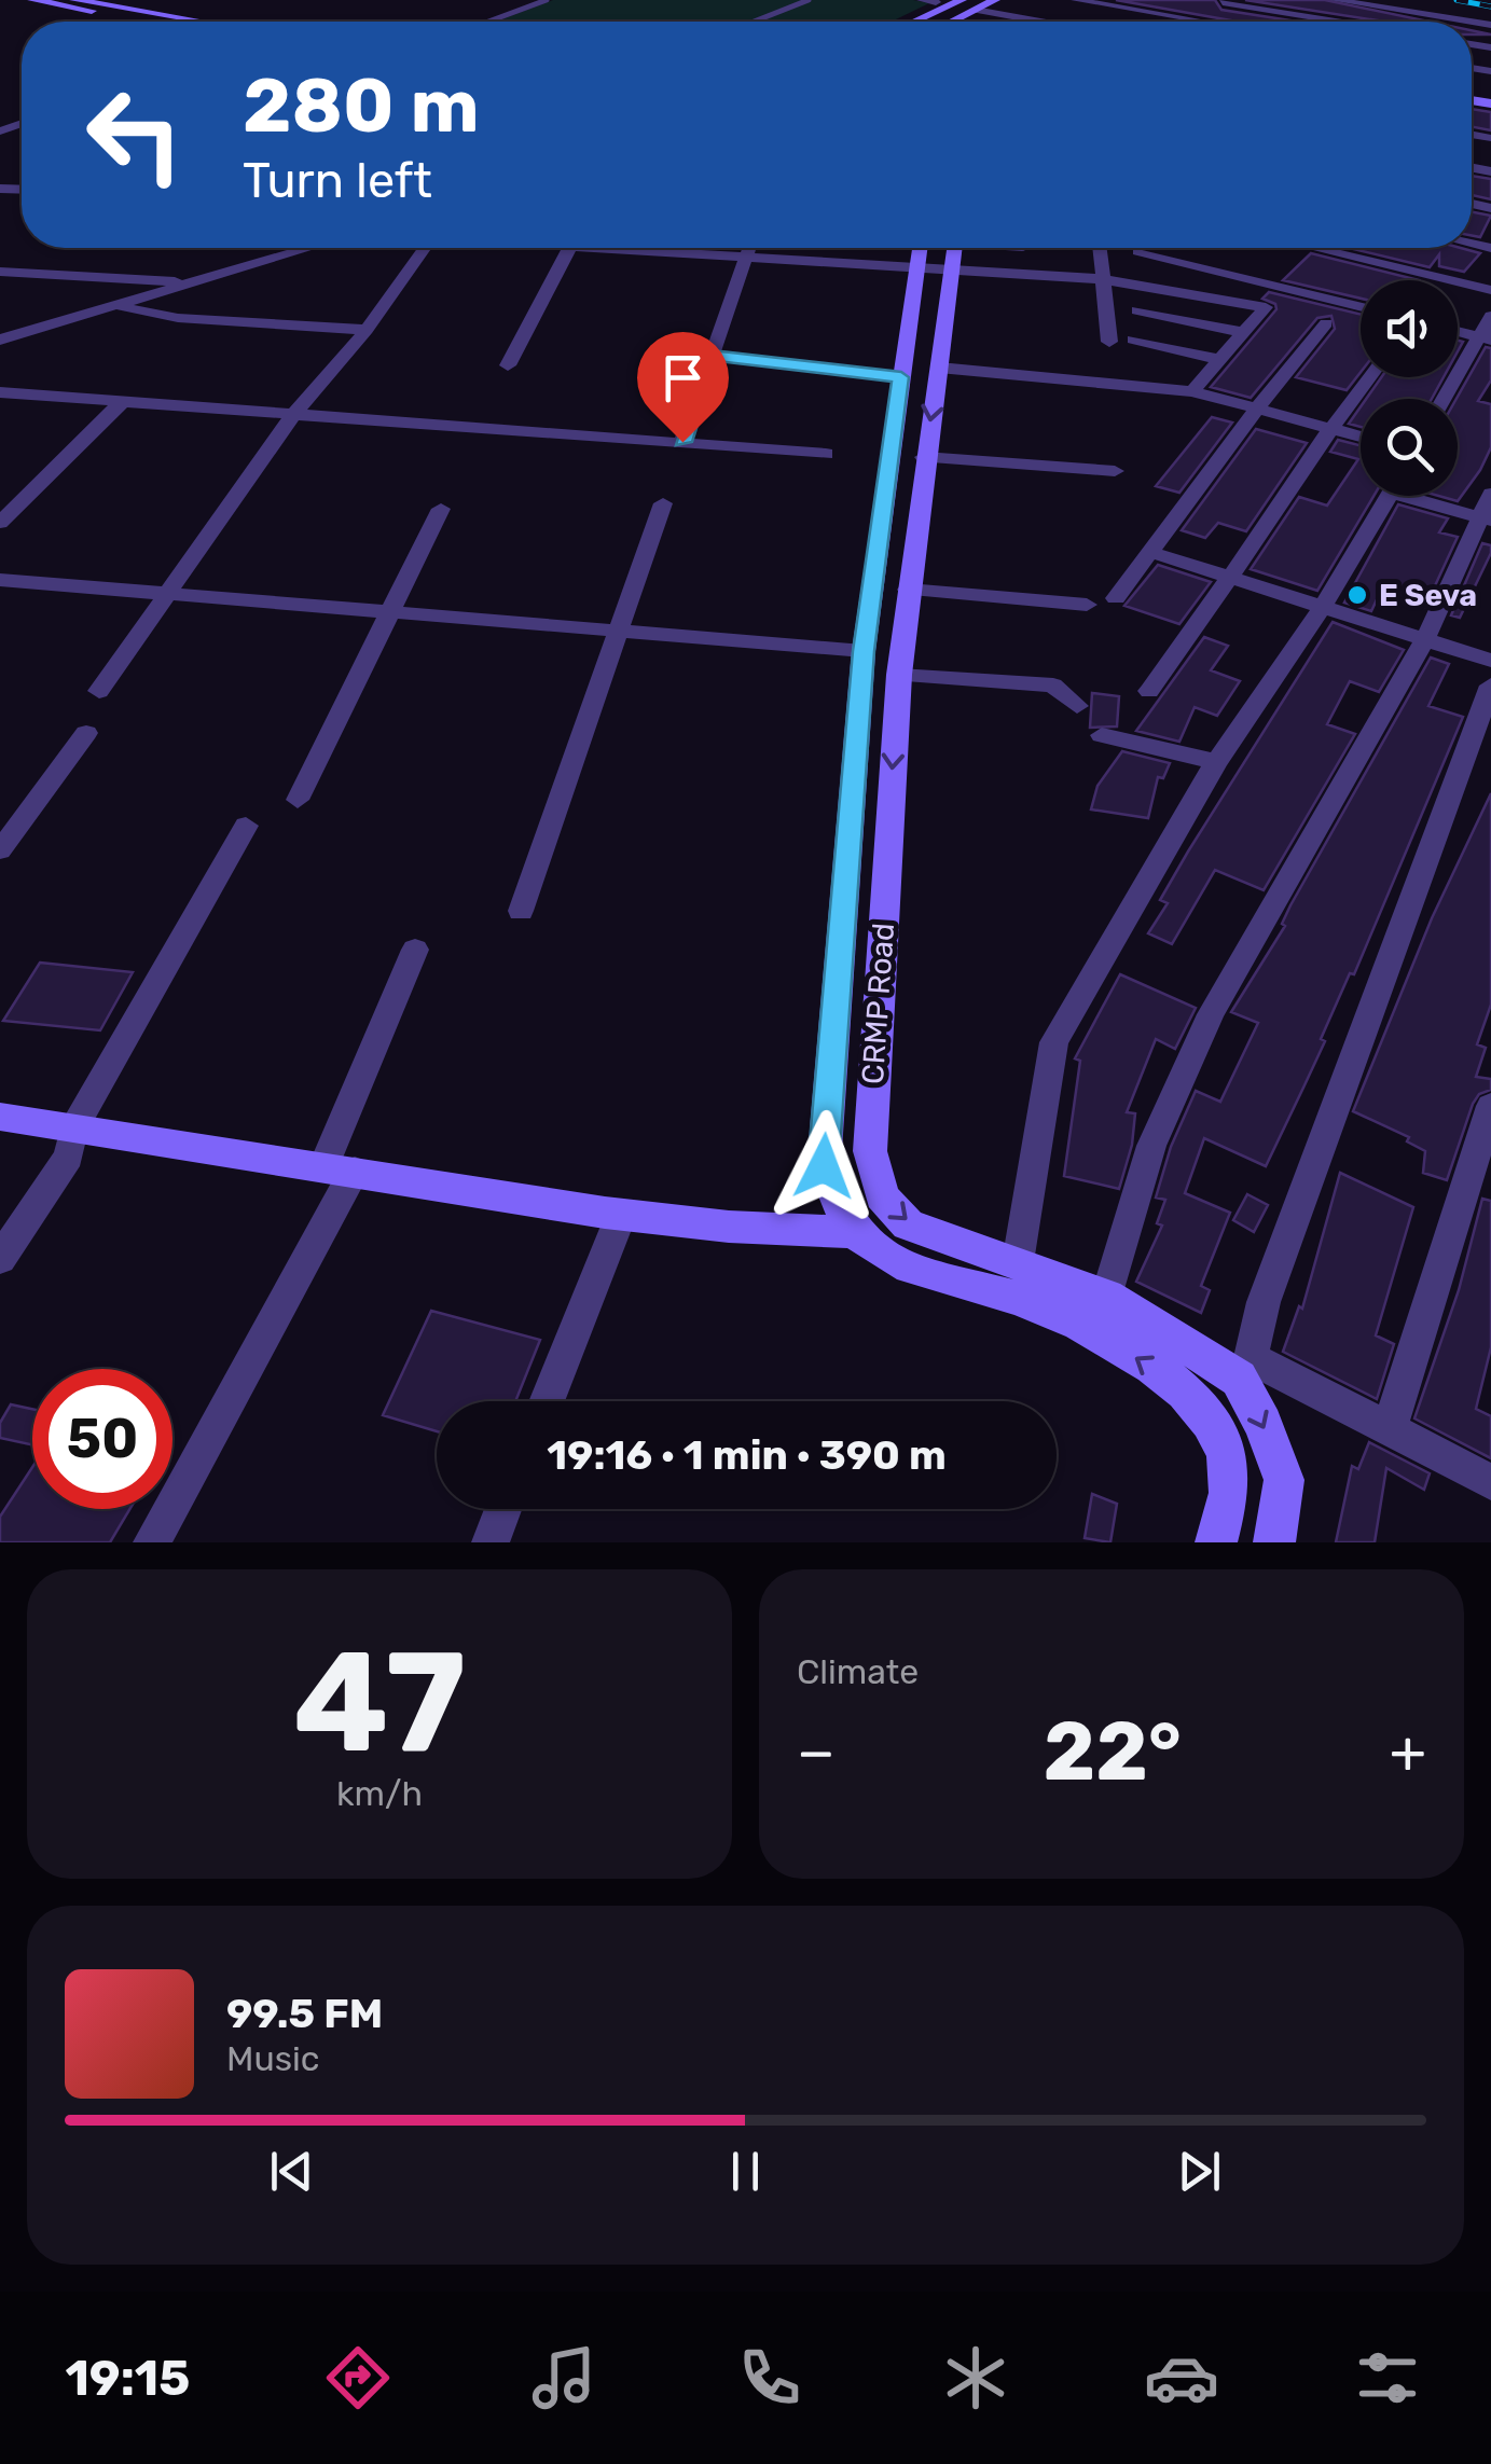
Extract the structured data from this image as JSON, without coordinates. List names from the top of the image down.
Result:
{
  "streets": {
    "main road": ["CRMP Road"]
  },
  "places": ["E Seva"],
  "page": {
    "turn": ["280 m", "Turn left"],
    "limit": "50",
    "trip": "19:16 · 1 min · 390 m",
    "tile": [
      ["47", "km/h"],
      "Climate"
    ],
    "heat": ["−", "22°", "+"],
    "song": ["99.5 FM", "Music"],
    "tabs": "19:15"
  }
}
